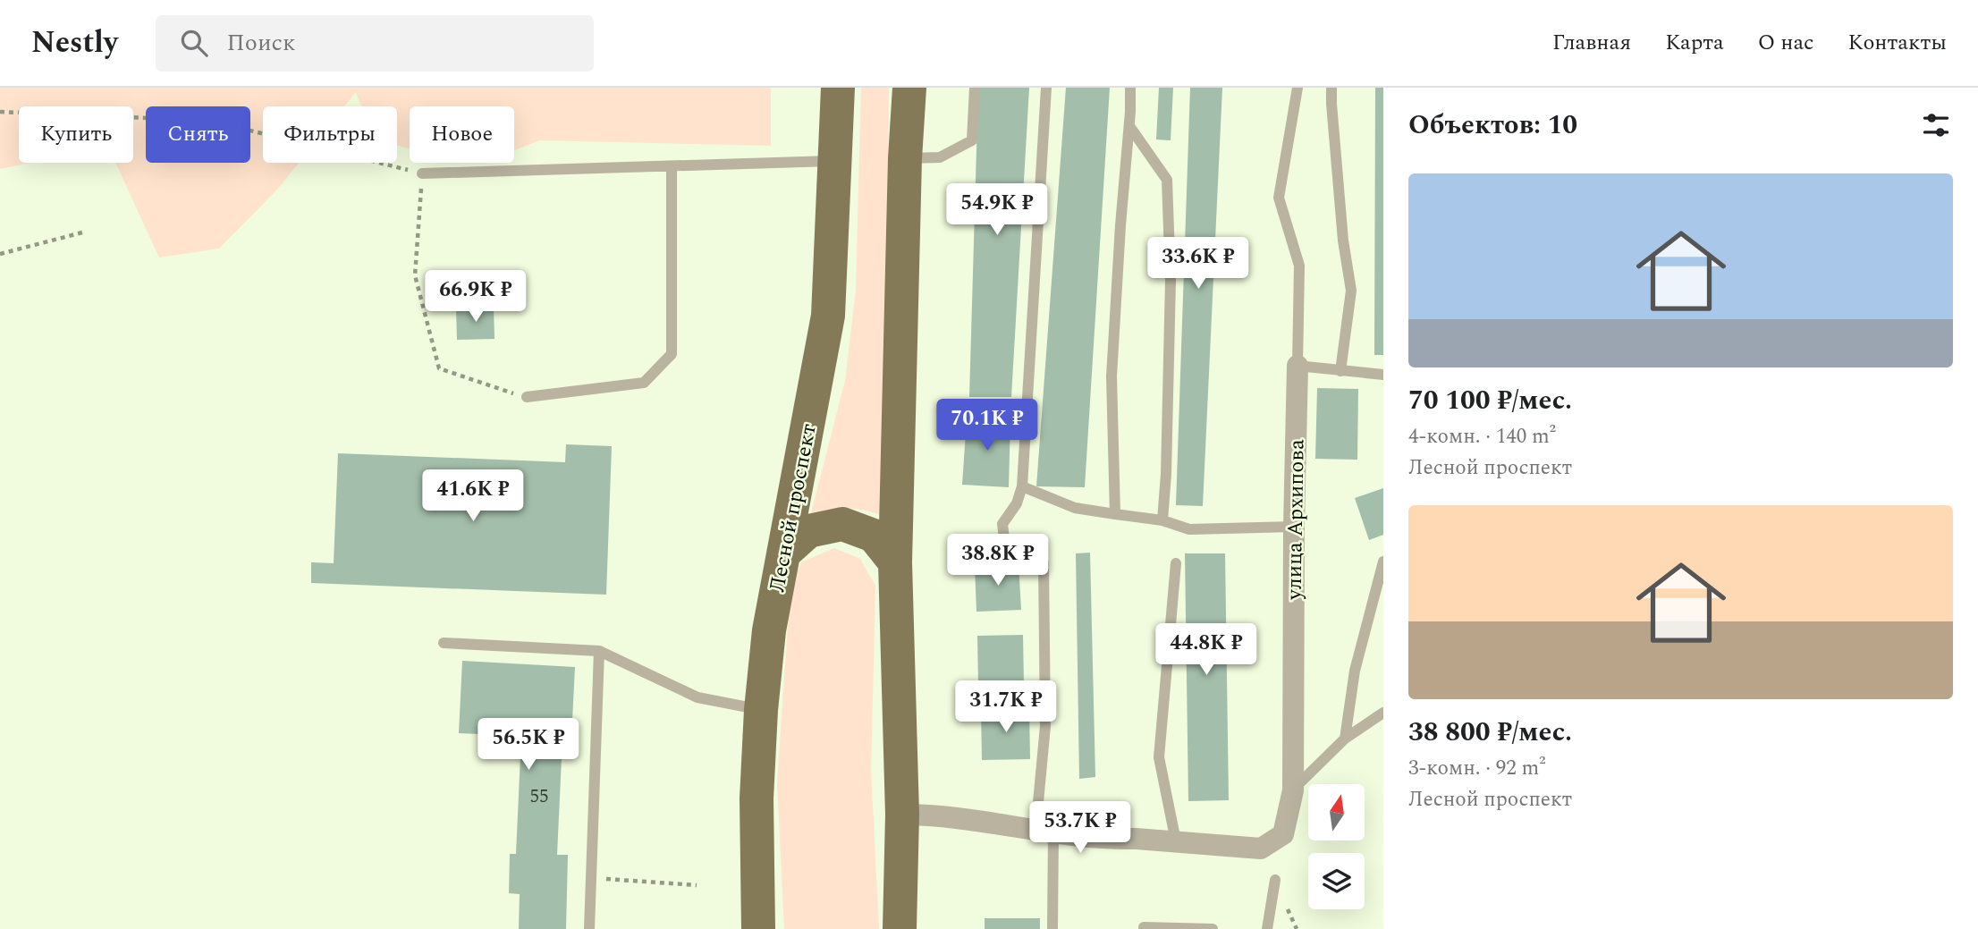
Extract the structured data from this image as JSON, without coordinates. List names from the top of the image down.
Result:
{
  "streets": {
    "main road": ["Лесной проспект"],
    "street": ["улица Архипова"]
  },
  "house_numbers": ["55"],
  "north": "top",
  "page": {
    "header": "Nestly",
    "search": "Поиск",
    "nav": [
      "Главная",
      "Карта",
      "О нас",
      "Контакты"
    ],
    "heading": "Объектов: 10",
    "chip": [
      "Купить",
      "Снять",
      "Фильтры",
      "Новое"
    ],
    "list": [
      {
        "name": "70 100 ₽/мес.",
        "note": "4-комн. · 140 m² · Лесной проспект"
      },
      {
        "name": "38 800 ₽/мес.",
        "note": "3-комн. · 92 m² · Лесной проспект"
      }
    ],
    "price": [
      "54.9K ₽",
      "33.6K ₽",
      "66.9K ₽",
      "70.1K ₽",
      "41.6K ₽",
      "38.8K ₽",
      "44.8K ₽",
      "31.7K ₽",
      "56.5K ₽",
      "53.7K ₽"
    ]
  }
}
